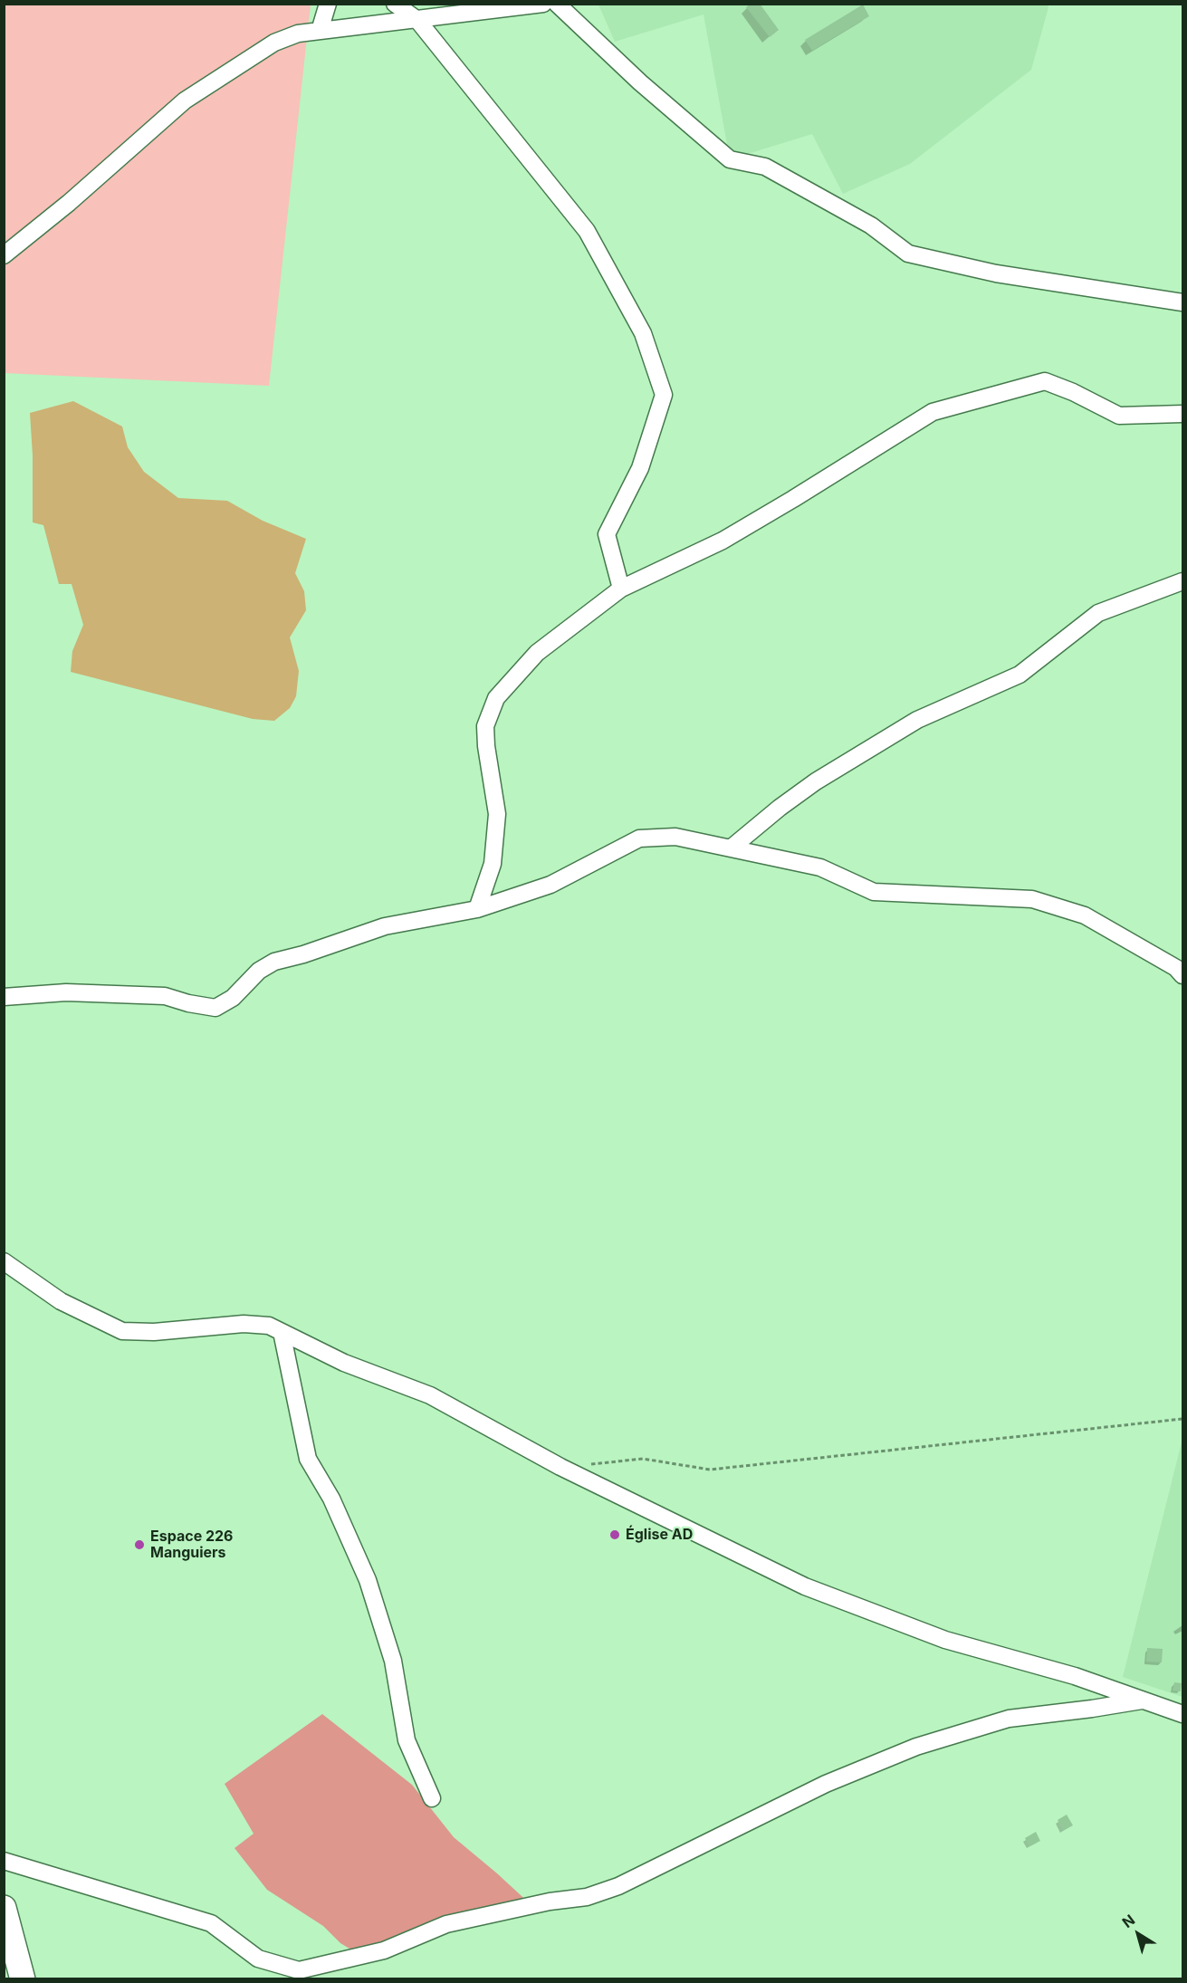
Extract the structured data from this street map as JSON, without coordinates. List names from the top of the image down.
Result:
{
  "places": ["Église AD", "Espace 226 Manguiers"],
  "north": "top left"
}
